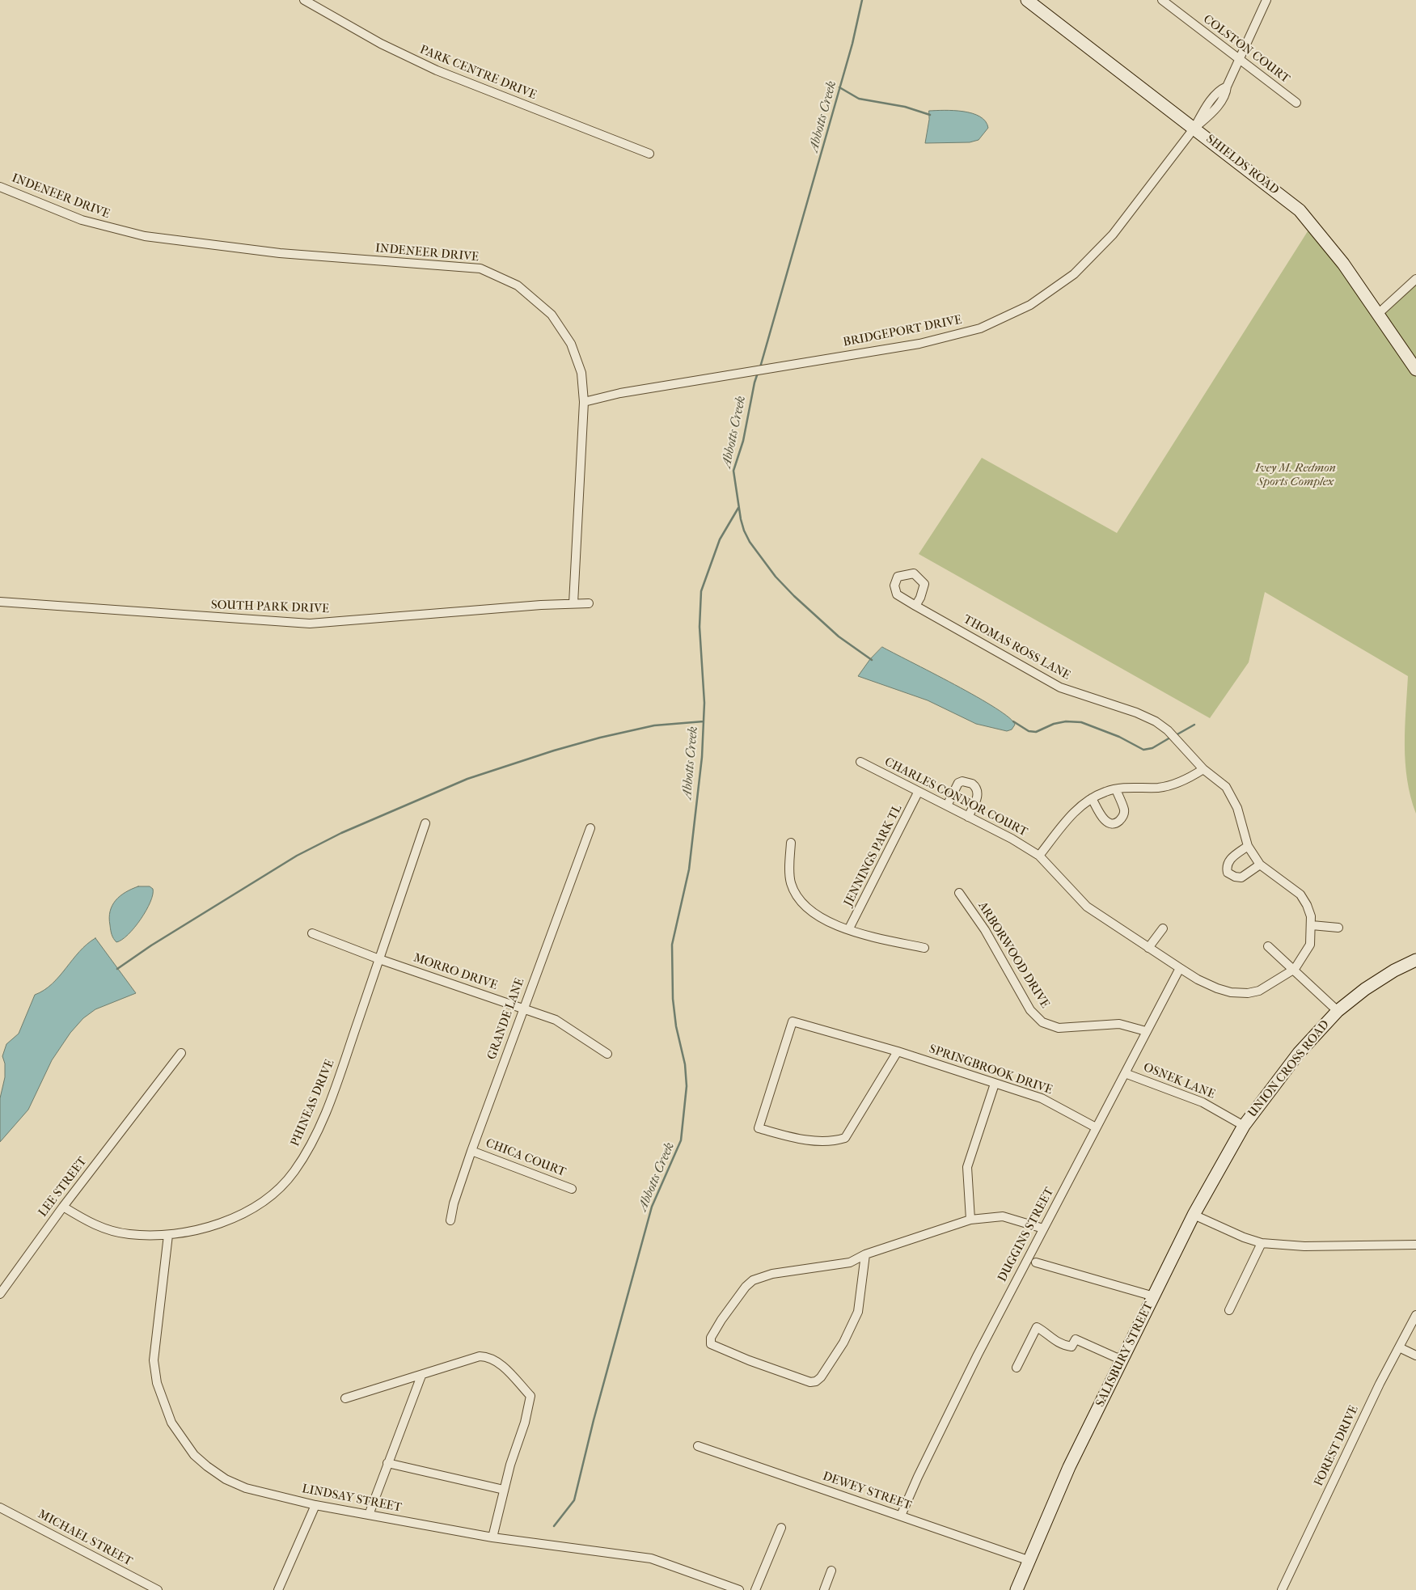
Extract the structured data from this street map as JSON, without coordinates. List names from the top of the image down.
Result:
{
  "streets": {
    "main road": ["SHIELDS ROAD", "UNION CROSS ROAD", "SALISBURY STREET"],
    "street": [
      "COLSTON COURT",
      "PARK CENTRE DRIVE",
      "INDENEER DRIVE",
      "BRIDGEPORT DRIVE",
      "SOUTH PARK DRIVE",
      "THOMAS ROSS LANE",
      "CHARLES CONNOR COURT",
      "JENNINGS PARK TL",
      "ARBORWOOD DRIVE",
      "MORRO DRIVE",
      "GRANDE LANE",
      "SPRINGBROOK DRIVE",
      "OSNEK LANE",
      "PHINEAS DRIVE",
      "CHICA COURT",
      "LEE STREET",
      "DUGGINS STREET",
      "FOREST DRIVE",
      "DEWEY STREET",
      "LINDSAY STREET",
      "MICHAEL STREET"
    ]
  },
  "crossings": [
    ["COLSTON COURT", "BRIDGEPORT DRIVE"],
    ["SHIELDS ROAD", "BRIDGEPORT DRIVE"],
    ["INDENEER DRIVE", "BRIDGEPORT DRIVE"],
    ["INDENEER DRIVE", "SOUTH PARK DRIVE"],
    ["THOMAS ROSS LANE", "CHARLES CONNOR COURT"],
    ["CHARLES CONNOR COURT", "JENNINGS PARK TL"],
    ["CHARLES CONNOR COURT", "DUGGINS STREET"],
    ["ARBORWOOD DRIVE", "DUGGINS STREET"],
    ["MORRO DRIVE", "GRANDE LANE"],
    ["MORRO DRIVE", "PHINEAS DRIVE"],
    ["GRANDE LANE", "CHICA COURT"],
    ["UNION CROSS ROAD", "OSNEK LANE"],
    ["UNION CROSS ROAD", "SALISBURY STREET"],
    ["SPRINGBROOK DRIVE", "DUGGINS STREET"],
    ["OSNEK LANE", "DUGGINS STREET"],
    ["OSNEK LANE", "SALISBURY STREET"],
    ["PHINEAS DRIVE", "LEE STREET"],
    ["PHINEAS DRIVE", "LINDSAY STREET"],
    ["DUGGINS STREET", "DEWEY STREET"],
    ["SALISBURY STREET", "DEWEY STREET"]
  ],
  "water": ["Abbotts Creek"],
  "parks": ["Ivey M. Redmon Sports Complex"]
}
